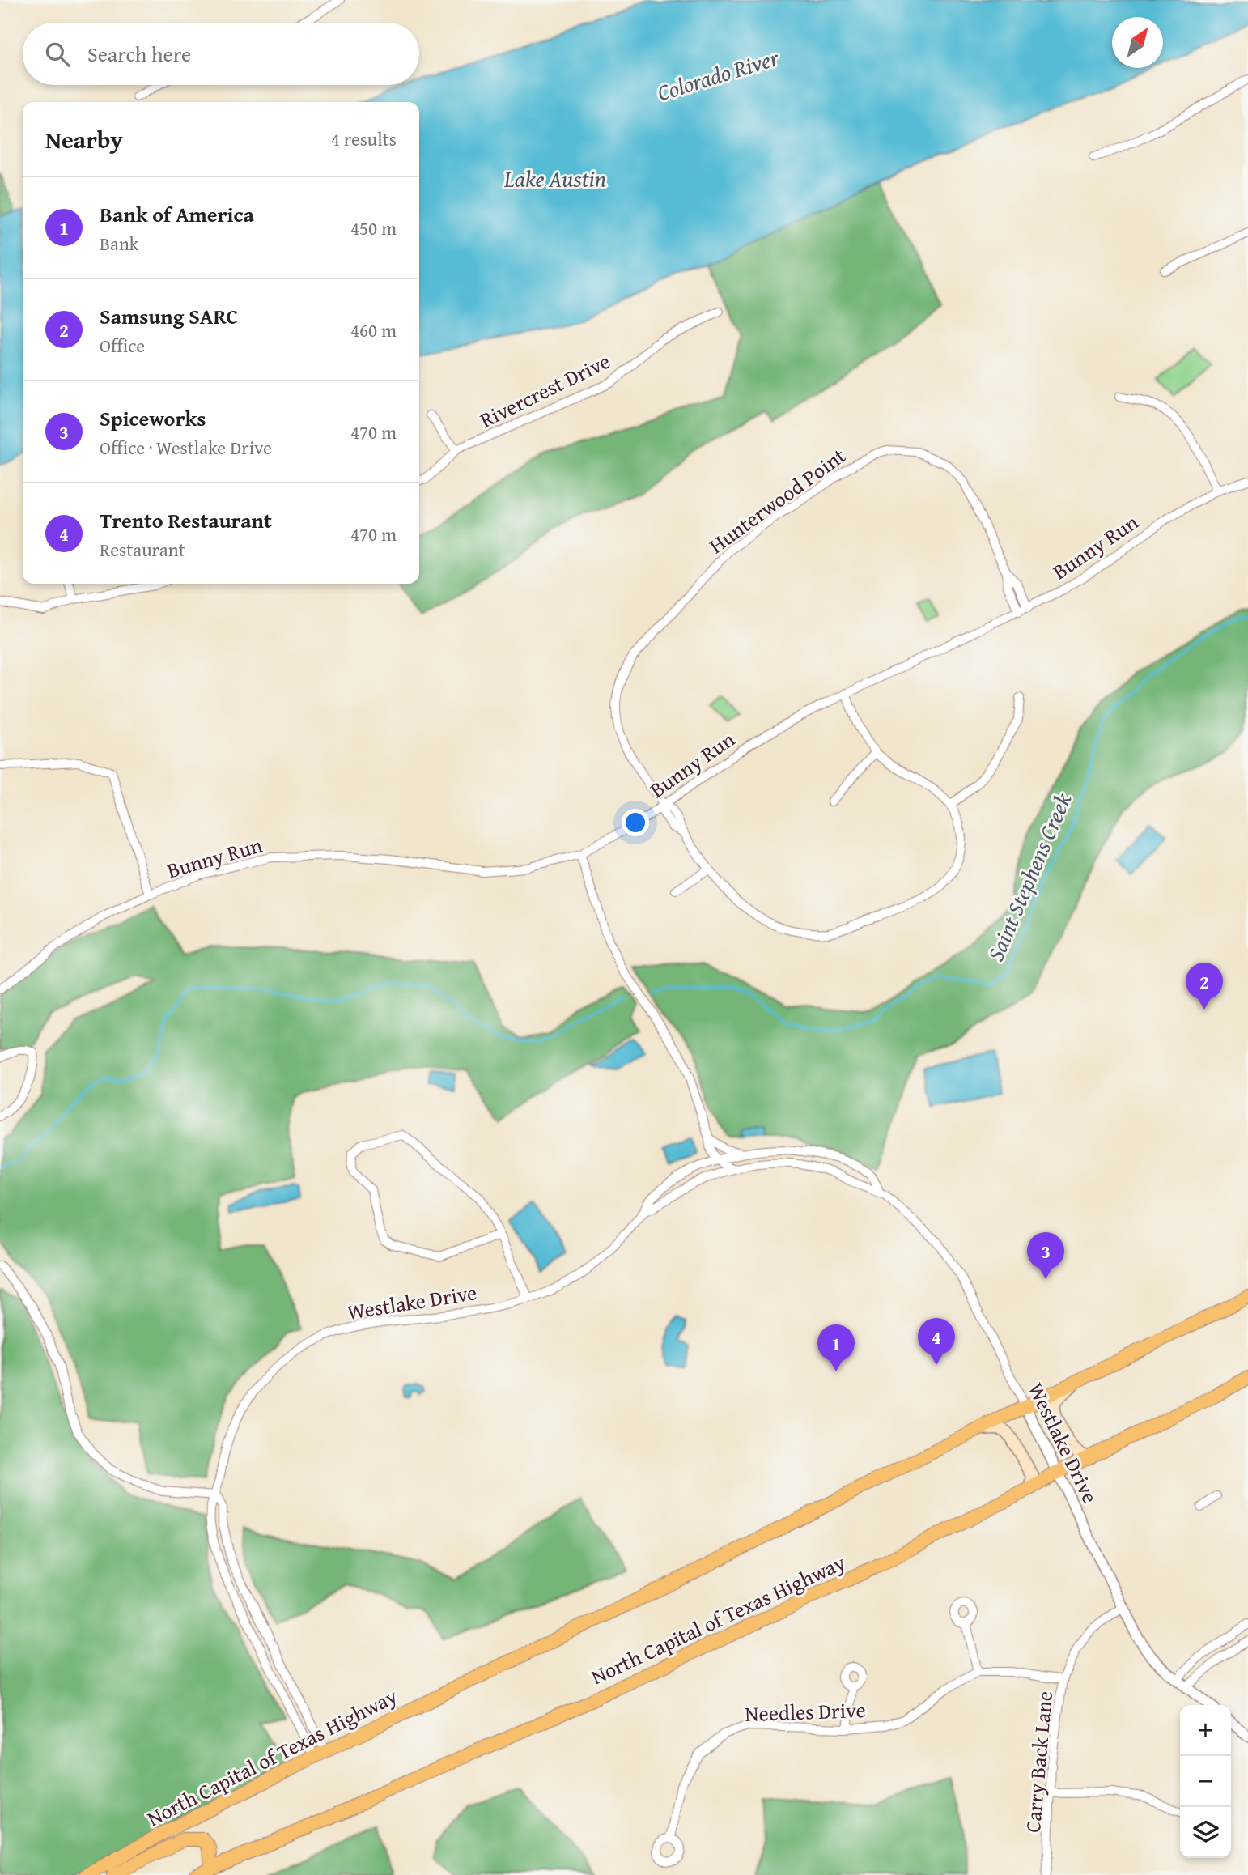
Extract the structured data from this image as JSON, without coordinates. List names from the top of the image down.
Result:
{
  "streets": {
    "highway": ["North Capital of Texas Highway"],
    "street": [
      "Rivercrest Drive",
      "Hunterwood Point",
      "Bunny Run",
      "Westlake Drive",
      "Needles Drive",
      "Carry Back Lane"
    ]
  },
  "crossings": [
    ["Hunterwood Point", "Bunny Run"],
    ["Westlake Drive", "North Capital of Texas Highway"],
    ["Westlake Drive", "Carry Back Lane"]
  ],
  "water": ["Colorado River", "Lake Austin", "Saint Stephens Creek"],
  "north": "top right",
  "page": {
    "search": "Search here",
    "heading": ["Nearby", "4 results"],
    "list": [
      {
        "mark": "1",
        "name": "Bank of America",
        "note": "Bank",
        "value": "450 m"
      },
      {
        "mark": "2",
        "name": "Samsung SARC",
        "note": "Office",
        "value": "460 m"
      },
      {
        "mark": "3",
        "name": "Spiceworks",
        "note": "Office · Westlake Drive",
        "value": "470 m"
      },
      {
        "mark": "4",
        "name": "Trento Restaurant",
        "note": "Restaurant",
        "value": "470 m"
      }
    ],
    "pins": [
      "2",
      "3",
      "4",
      "1"
    ],
    "map_buttons": ["+", "−"]
  }
}
